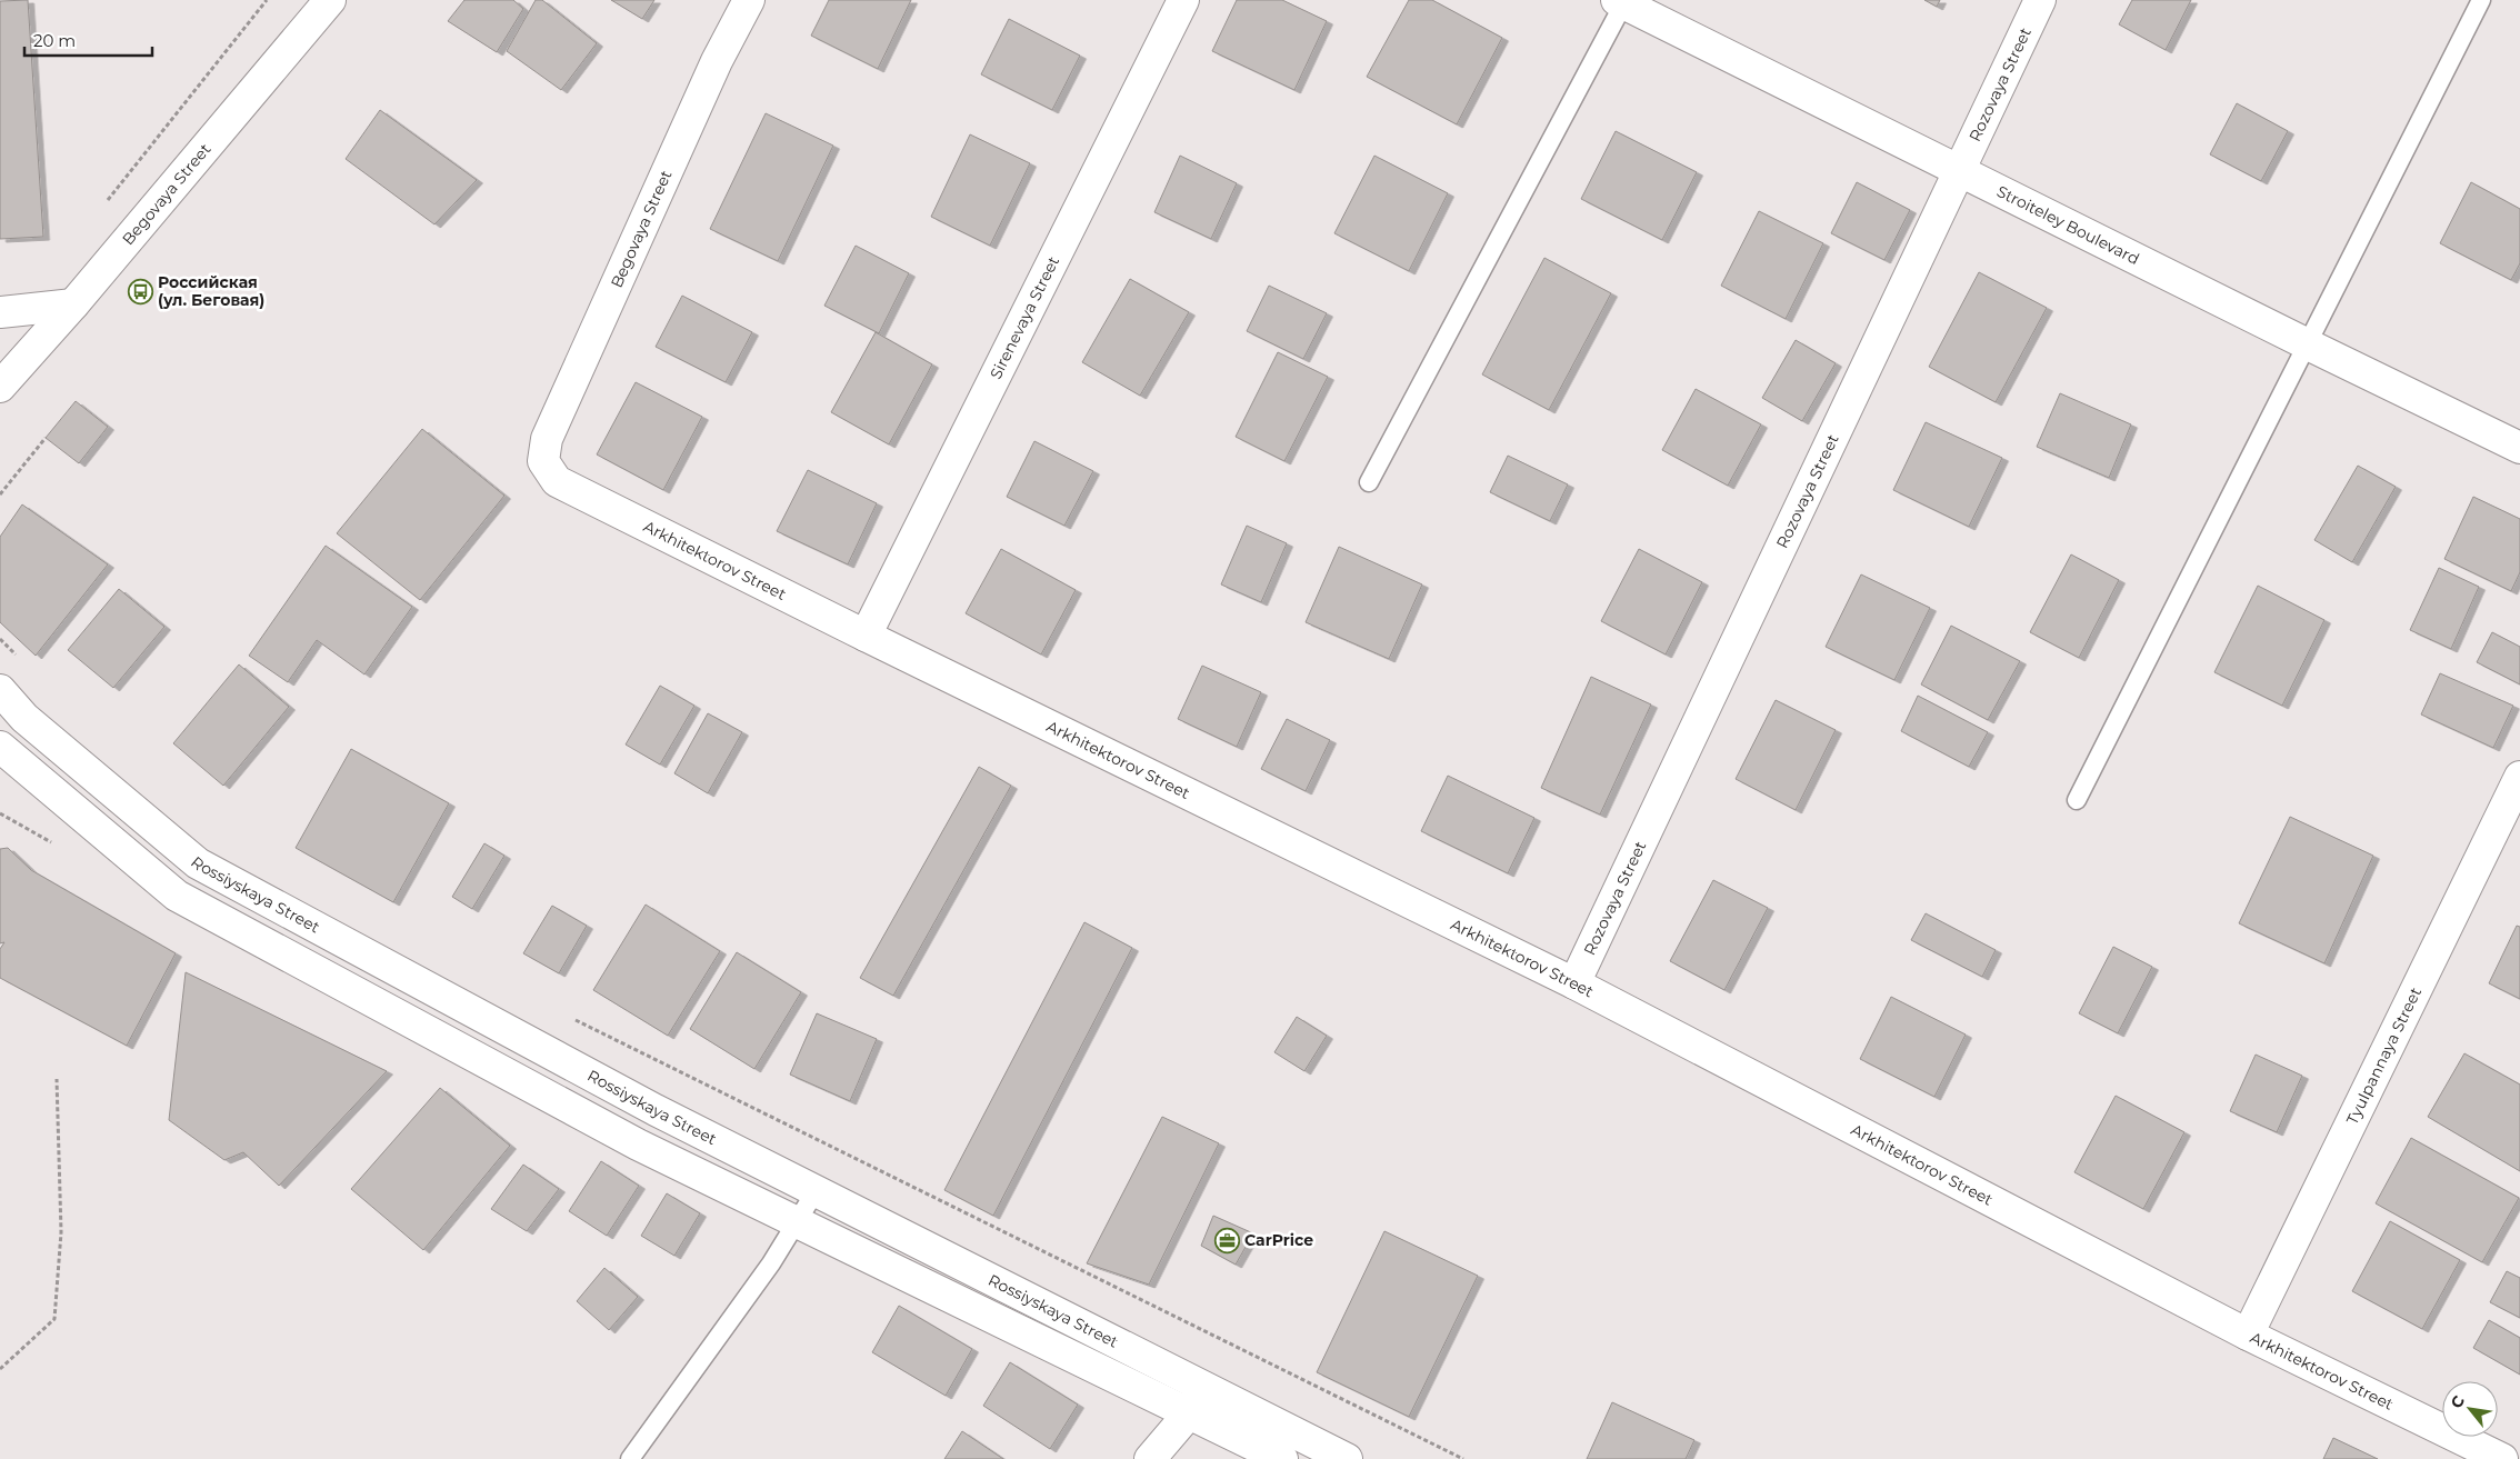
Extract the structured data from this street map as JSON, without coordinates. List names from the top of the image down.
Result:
{
  "streets": {
    "street": [
      "Rozovaya Street",
      "Begovaya Street",
      "Stroiteley Boulevard",
      "Sirenevaya Street",
      "Arkhitektorov Street",
      "Rossiyskaya Street",
      "Tyulpannaya Street"
    ]
  },
  "crossings": [
    ["Rozovaya Street", "Stroiteley Boulevard"],
    ["Rozovaya Street", "Arkhitektorov Street"],
    ["Begovaya Street", "Arkhitektorov Street"],
    ["Sirenevaya Street", "Arkhitektorov Street"],
    ["Arkhitektorov Street", "Tyulpannaya Street"]
  ],
  "places": {
    "bus stop": ["Российская (ул. Беговая)"],
    "office": ["CarPrice"]
  },
  "scale_bar": "20 m",
  "north": "top left"
}
